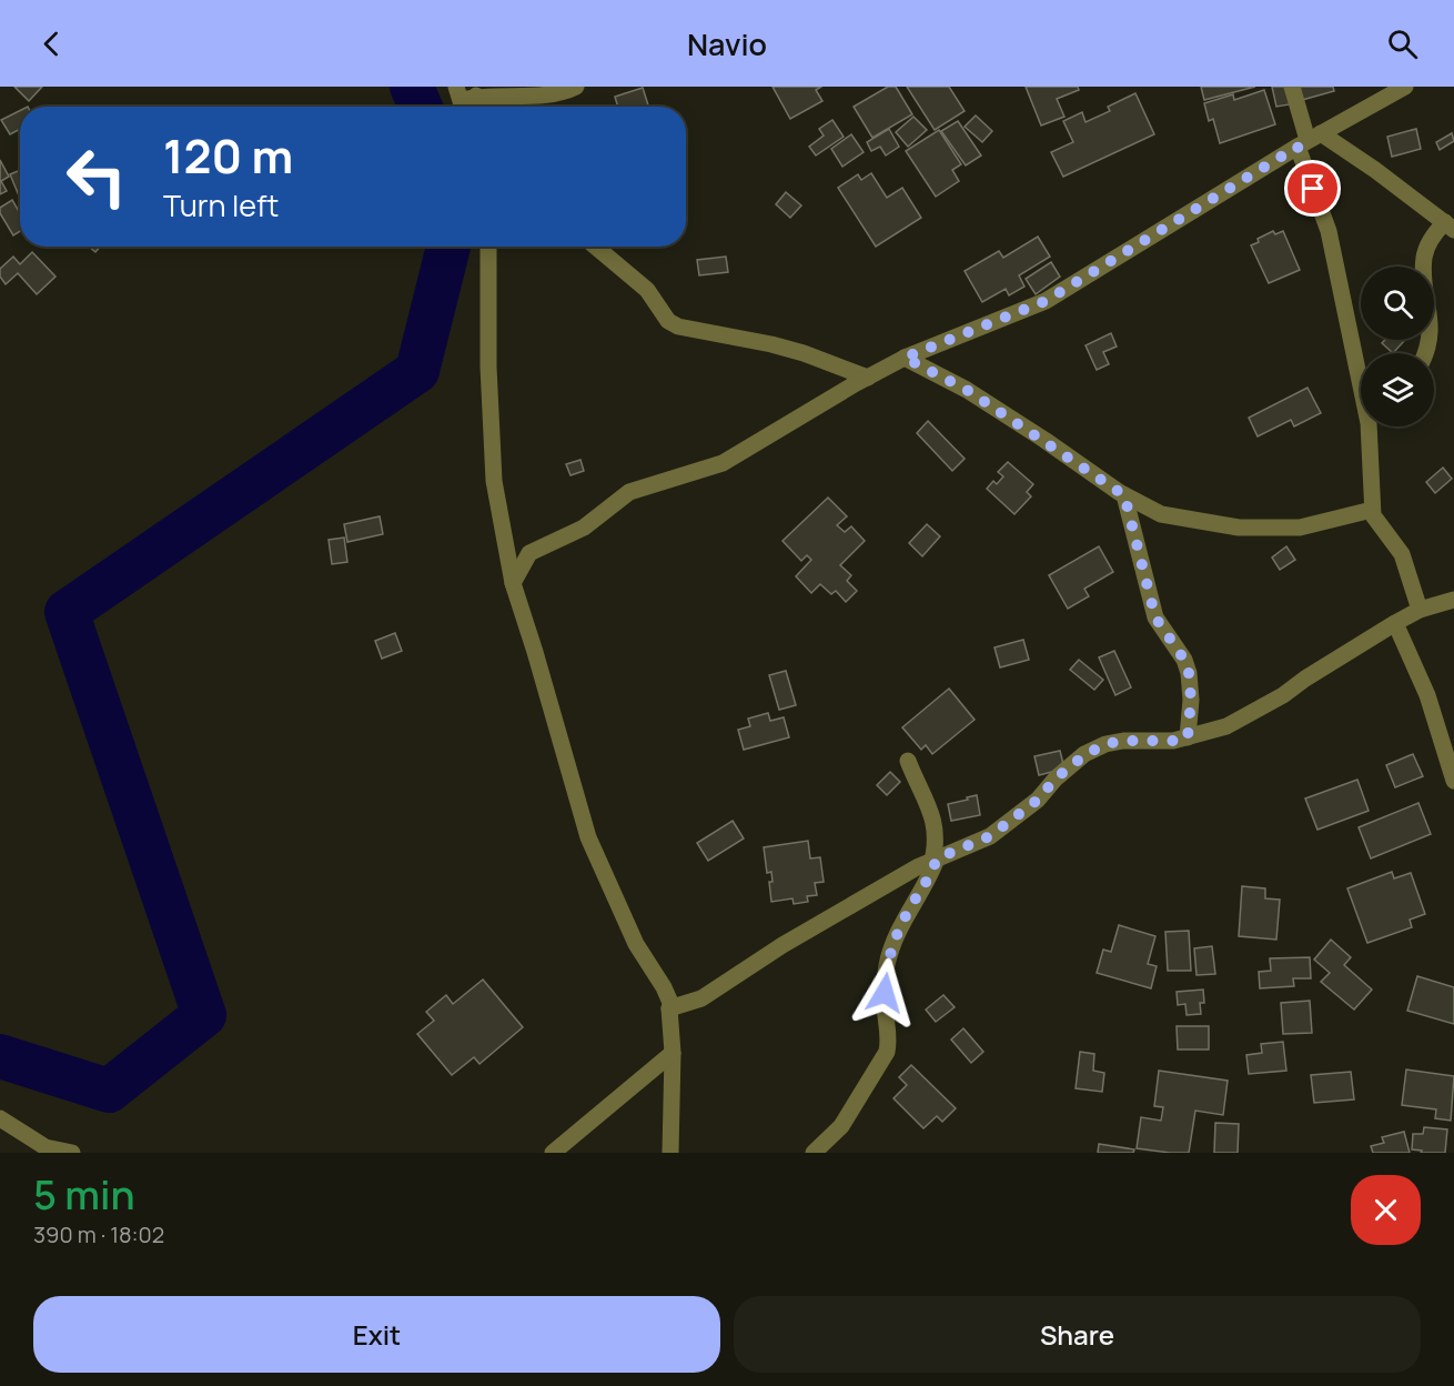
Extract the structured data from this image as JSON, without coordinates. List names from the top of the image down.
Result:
{
  "page": {
    "header": "Navio",
    "turn": ["120 m", "Turn left"],
    "heading": ["5 min", "390 m · 18:02"],
    "buttons": ["Exit", "Share"]
  }
}
